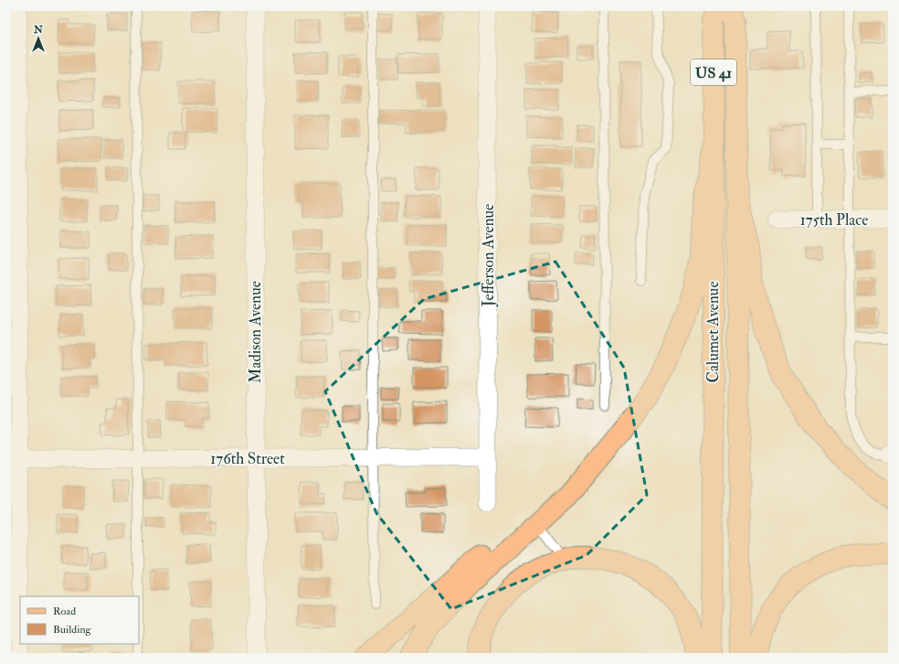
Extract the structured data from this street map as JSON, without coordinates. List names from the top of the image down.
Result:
{
  "streets": {
    "main road": ["US 41", "Calumet Avenue"],
    "street": [
      "175th Place",
      "Jefferson Avenue",
      "Madison Avenue",
      "176th Street"
    ]
  },
  "crossings": [
    ["Jefferson Avenue", "176th Street"],
    ["Madison Avenue", "176th Street"]
  ],
  "legend": ["Road", "Building"],
  "north": "top"
}
